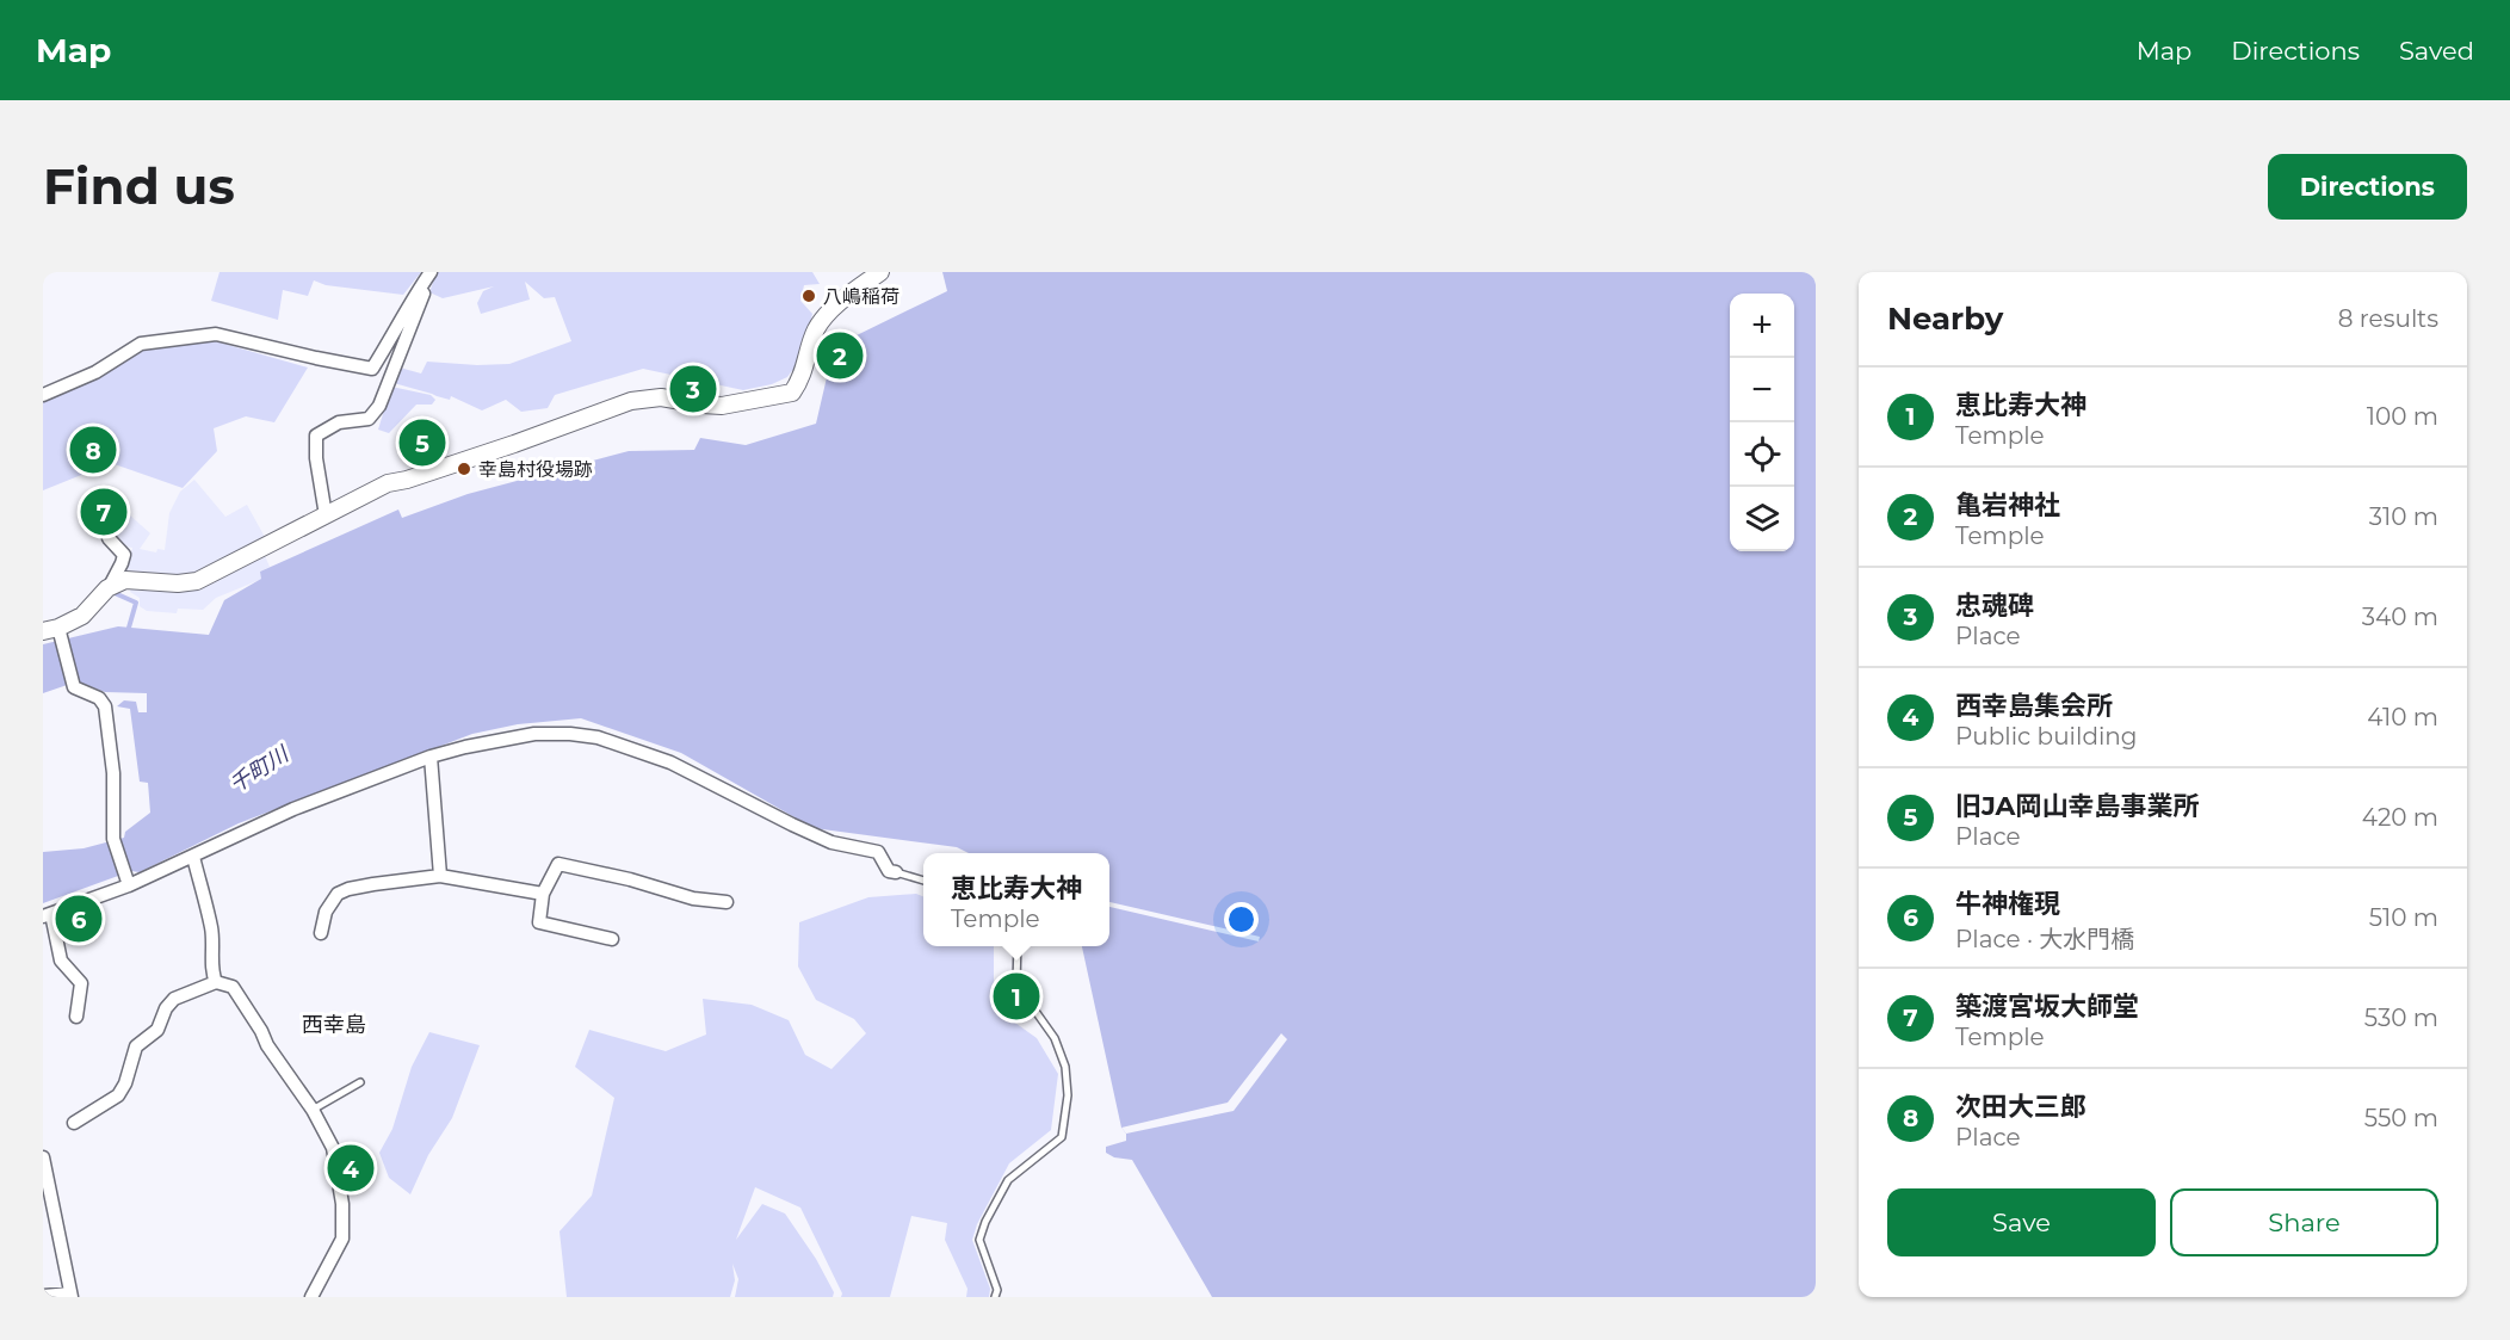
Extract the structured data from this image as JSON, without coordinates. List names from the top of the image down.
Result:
{
  "districts": ["西幸島"],
  "water": ["千町川"],
  "places": ["八嶋稲荷", "幸島村役場跡"],
  "page": {
    "header": "Map",
    "nav": ["Map", "Directions", "Saved"],
    "buttons": [
      "Directions",
      ["Save", "Share"]
    ],
    "title": "Find us",
    "heading": ["Nearby", "8 results"],
    "map_buttons": ["+", "−"],
    "pins": [
      "2",
      "3",
      "5",
      "8",
      "7",
      "6",
      "1",
      "4"
    ],
    "list": [
      {
        "mark": "1",
        "name": "恵比寿大神",
        "note": "Temple",
        "value": "100 m"
      },
      {
        "mark": "2",
        "name": "亀岩神社",
        "note": "Temple",
        "value": "310 m"
      },
      {
        "mark": "3",
        "name": "忠魂碑",
        "note": "Place",
        "value": "340 m"
      },
      {
        "mark": "4",
        "name": "西幸島集会所",
        "note": "Public building",
        "value": "410 m"
      },
      {
        "mark": "5",
        "name": "旧JA岡山幸島事業所",
        "note": "Place",
        "value": "420 m"
      },
      {
        "mark": "6",
        "name": "牛神権現",
        "note": "Place · 大水門橋",
        "value": "510 m"
      },
      {
        "mark": "7",
        "name": "築渡宮坂大師堂",
        "note": "Temple",
        "value": "530 m"
      },
      {
        "mark": "8",
        "name": "次田大三郎",
        "note": "Place",
        "value": "550 m"
      }
    ],
    "popup": ["恵比寿大神", "Temple"]
  }
}
